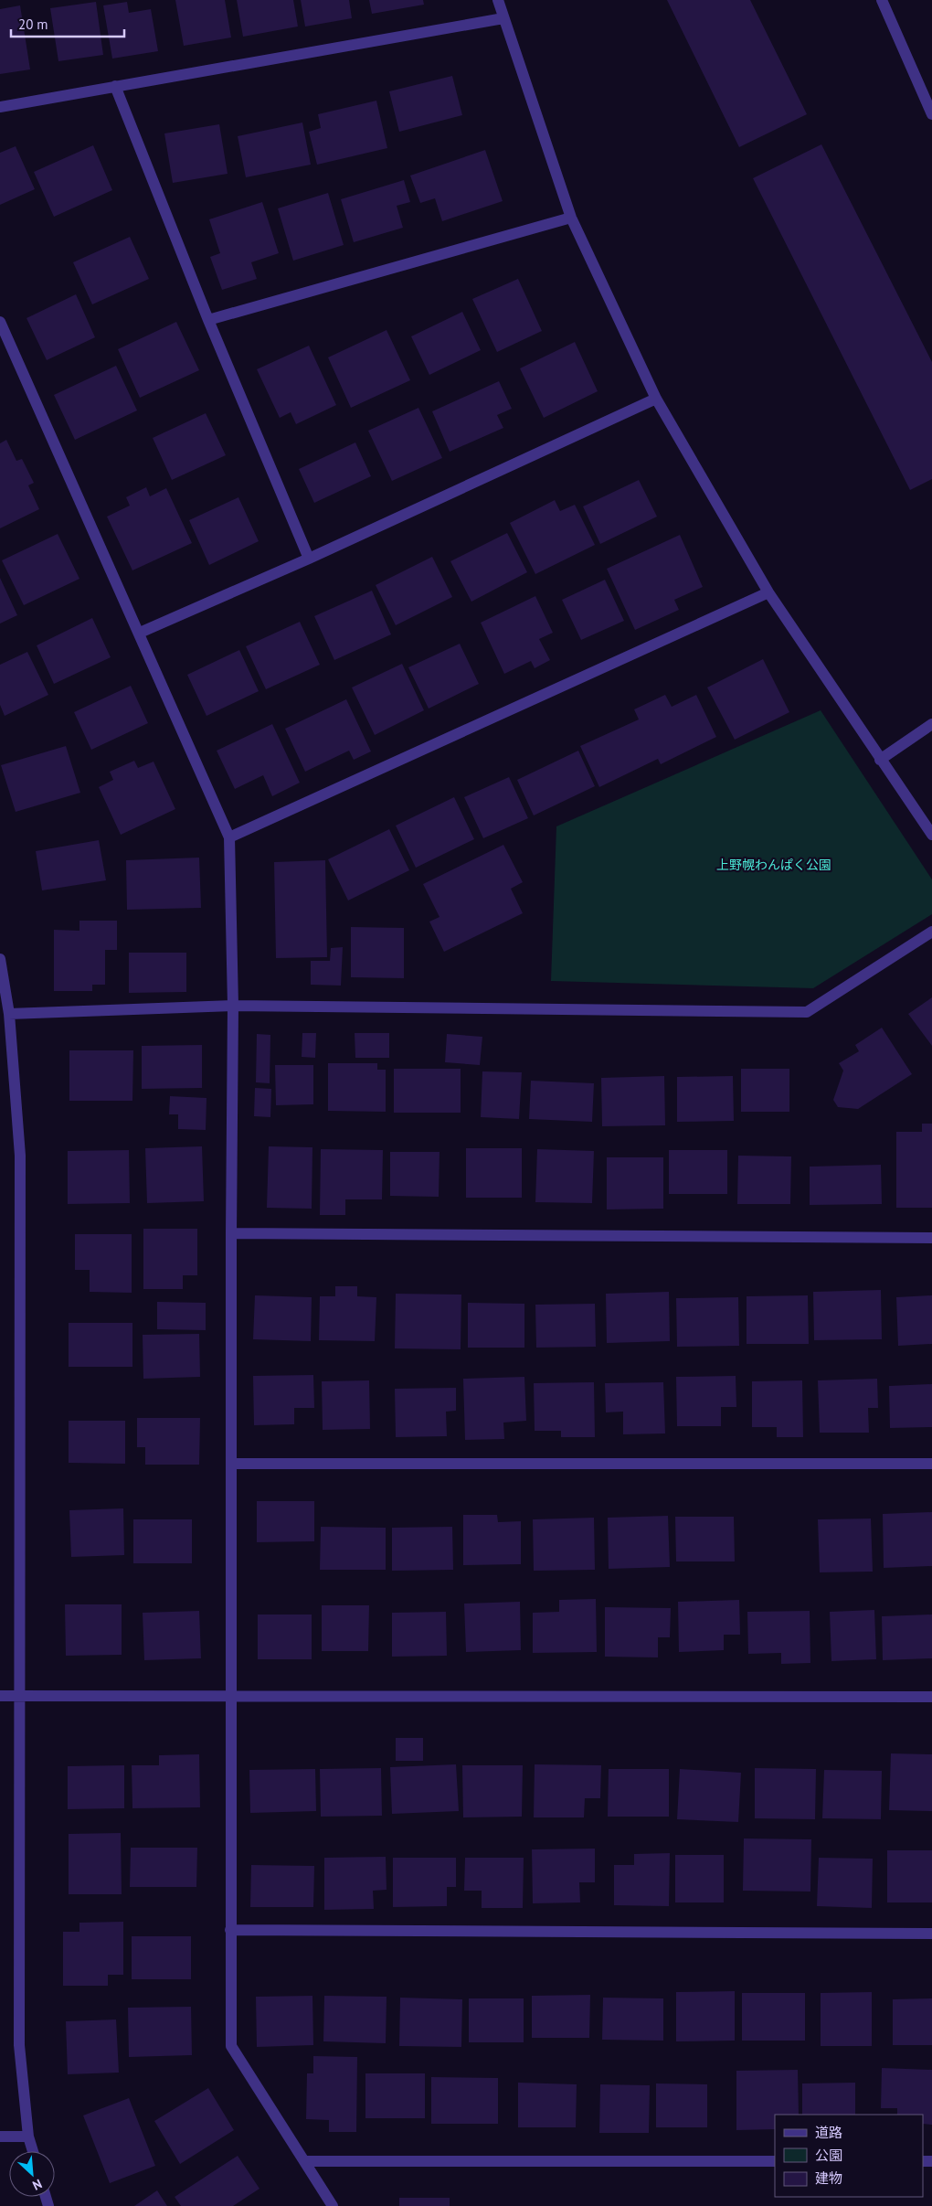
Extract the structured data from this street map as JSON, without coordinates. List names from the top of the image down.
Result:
{
  "parks": ["上野幌わんぱく公園"],
  "legend": ["道路", "公園", "建物"],
  "scale_bar": "20 m",
  "north": "bottom right"
}
